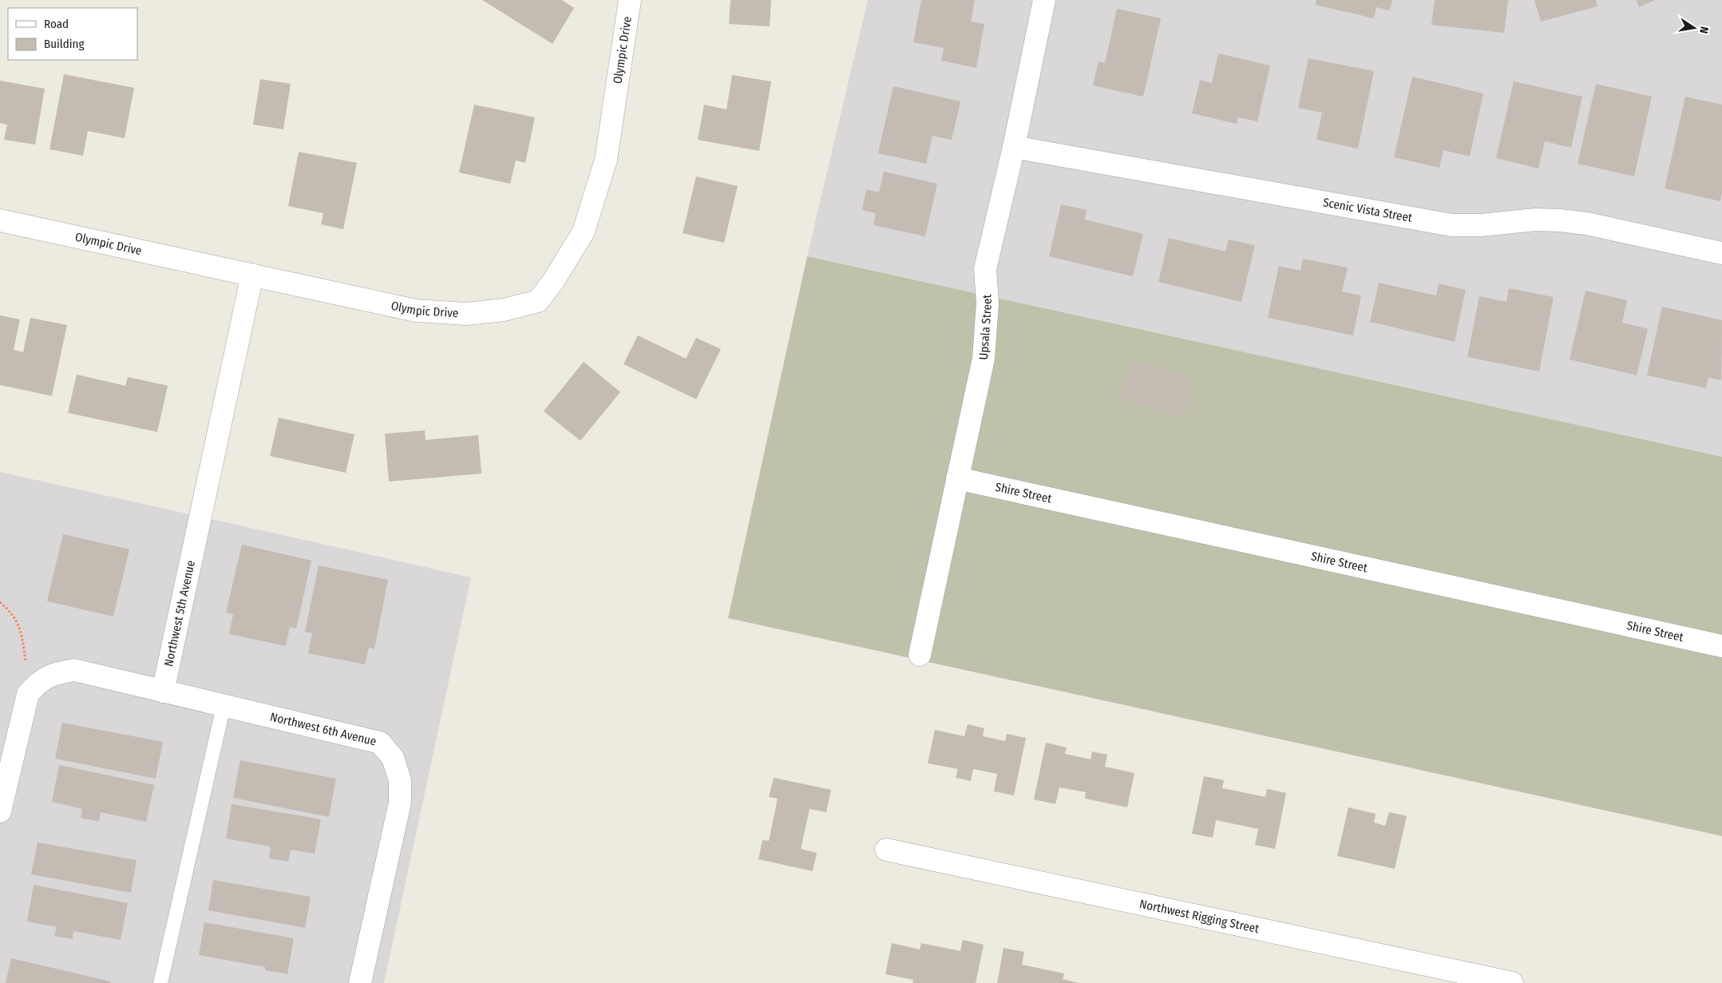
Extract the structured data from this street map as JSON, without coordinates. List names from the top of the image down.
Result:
{
  "streets": {
    "street": [
      "Olympic Drive",
      "Scenic Vista Street",
      "Upsala Street",
      "Shire Street",
      "Northwest 5th Avenue",
      "Northwest 6th Avenue",
      "Northwest Rigging Street"
    ]
  },
  "crossings": [
    ["Olympic Drive", "Northwest 5th Avenue"],
    ["Scenic Vista Street", "Upsala Street"],
    ["Upsala Street", "Shire Street"],
    ["Northwest 5th Avenue", "Northwest 6th Avenue"]
  ],
  "legend": ["Road", "Building"],
  "north": "right"
}
